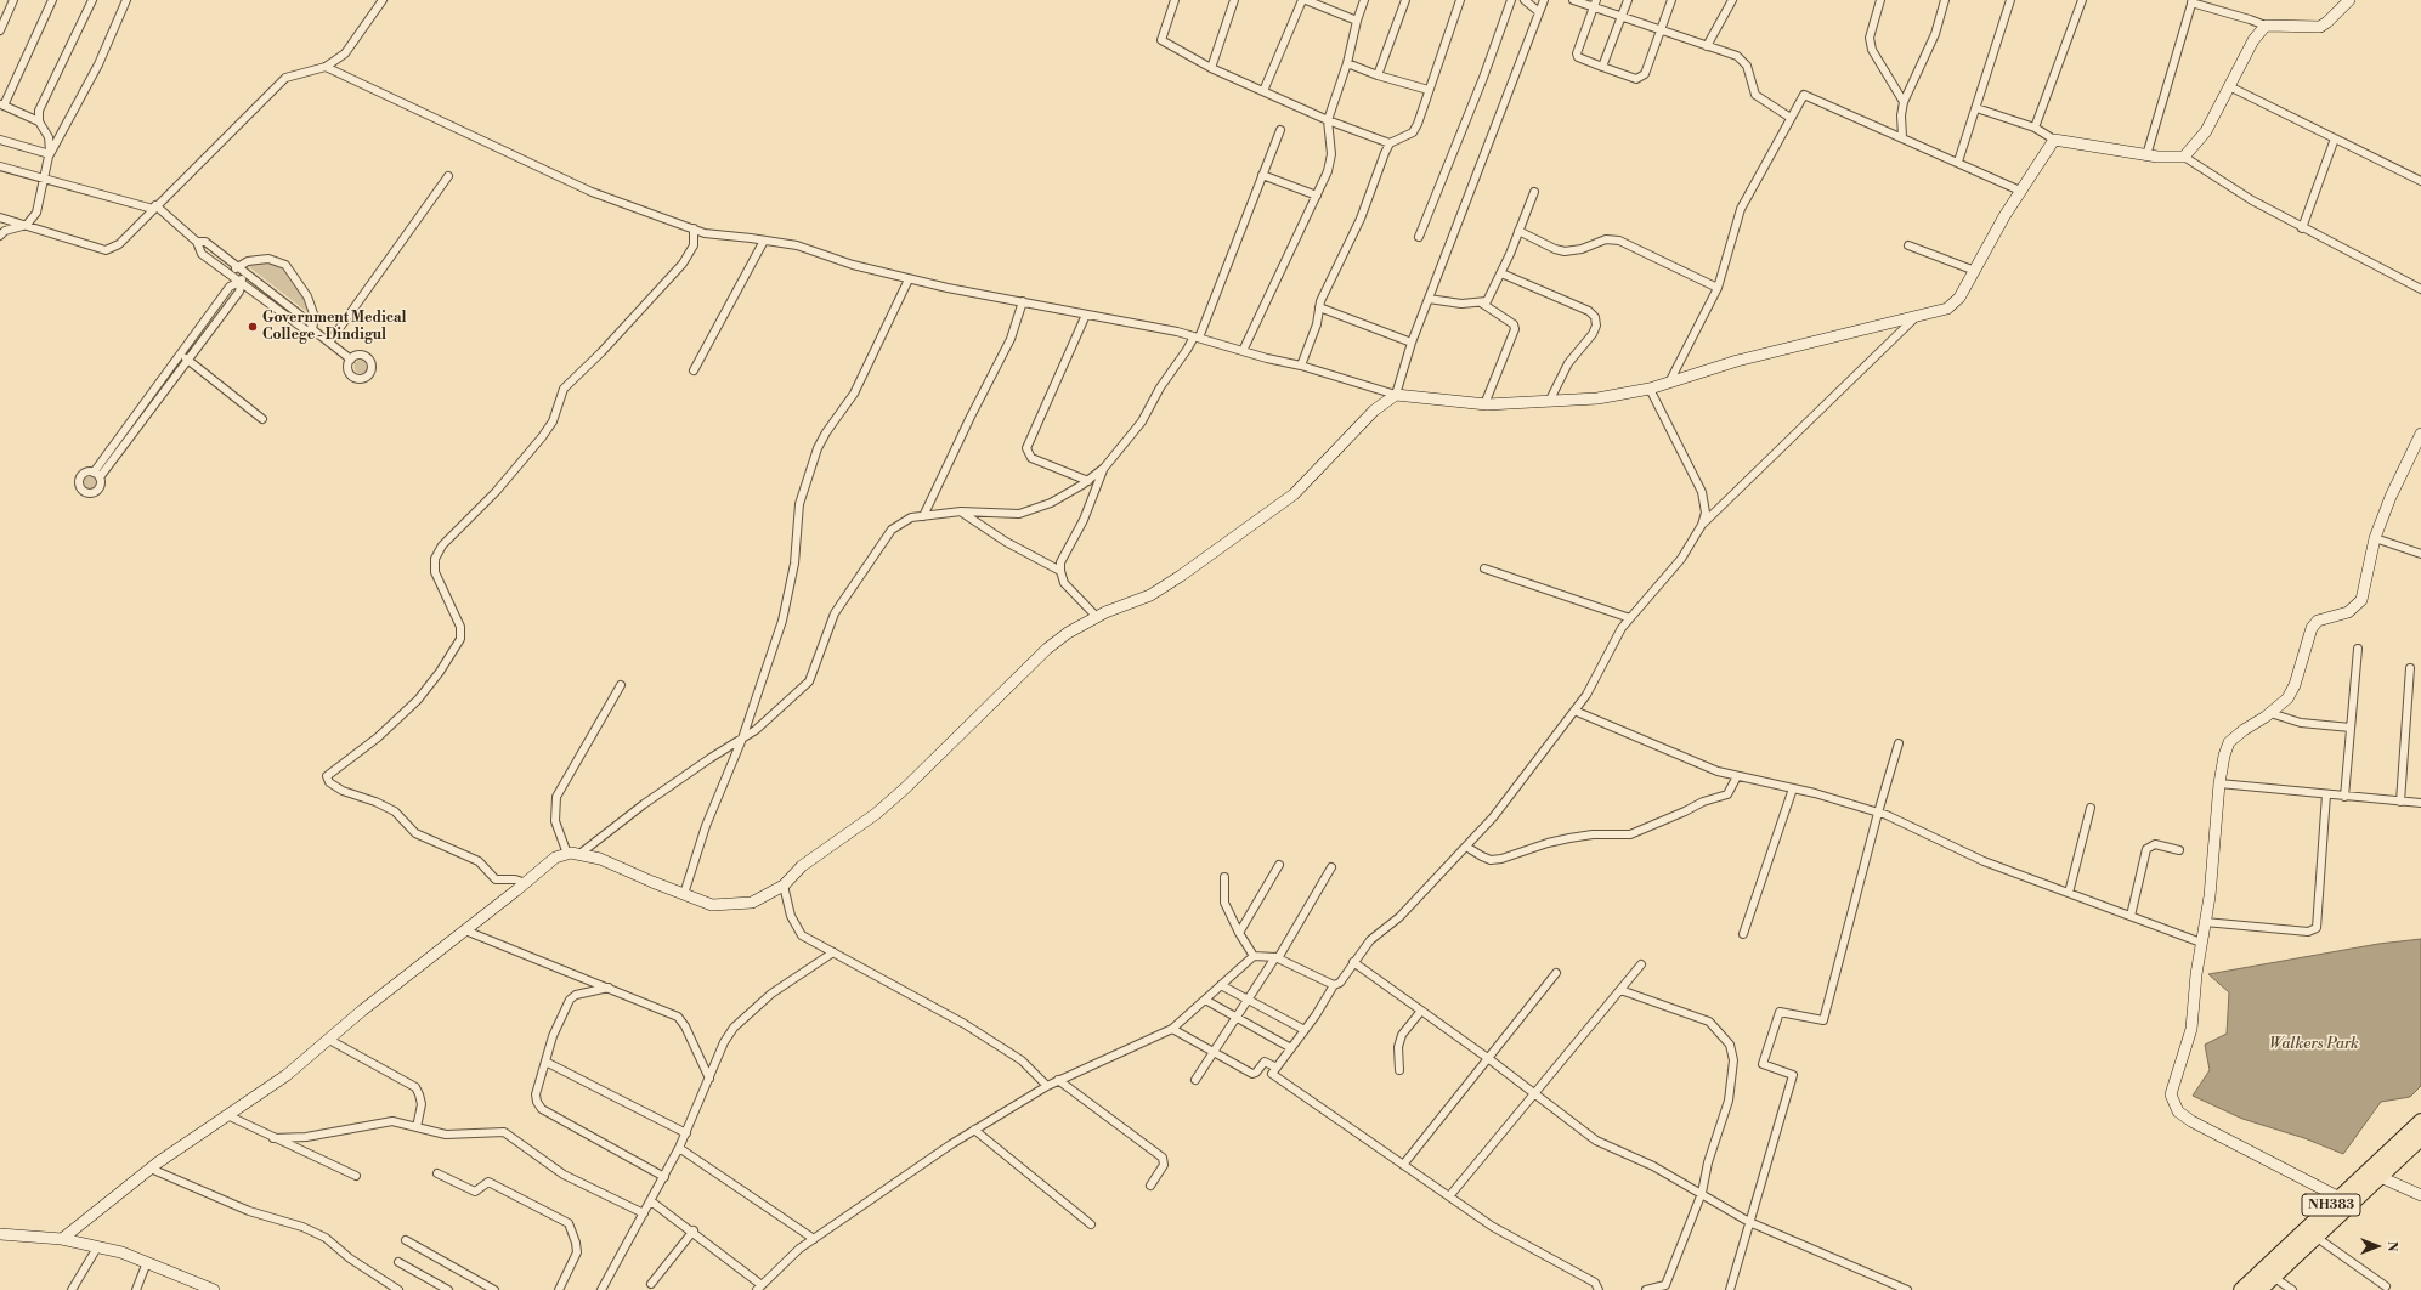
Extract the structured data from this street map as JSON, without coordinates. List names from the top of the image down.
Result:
{
  "streets": {
    "highway": ["NH383"]
  },
  "water": ["Walkers Park"],
  "places": ["Government Medical College - Dindigul"],
  "north": "right"
}
